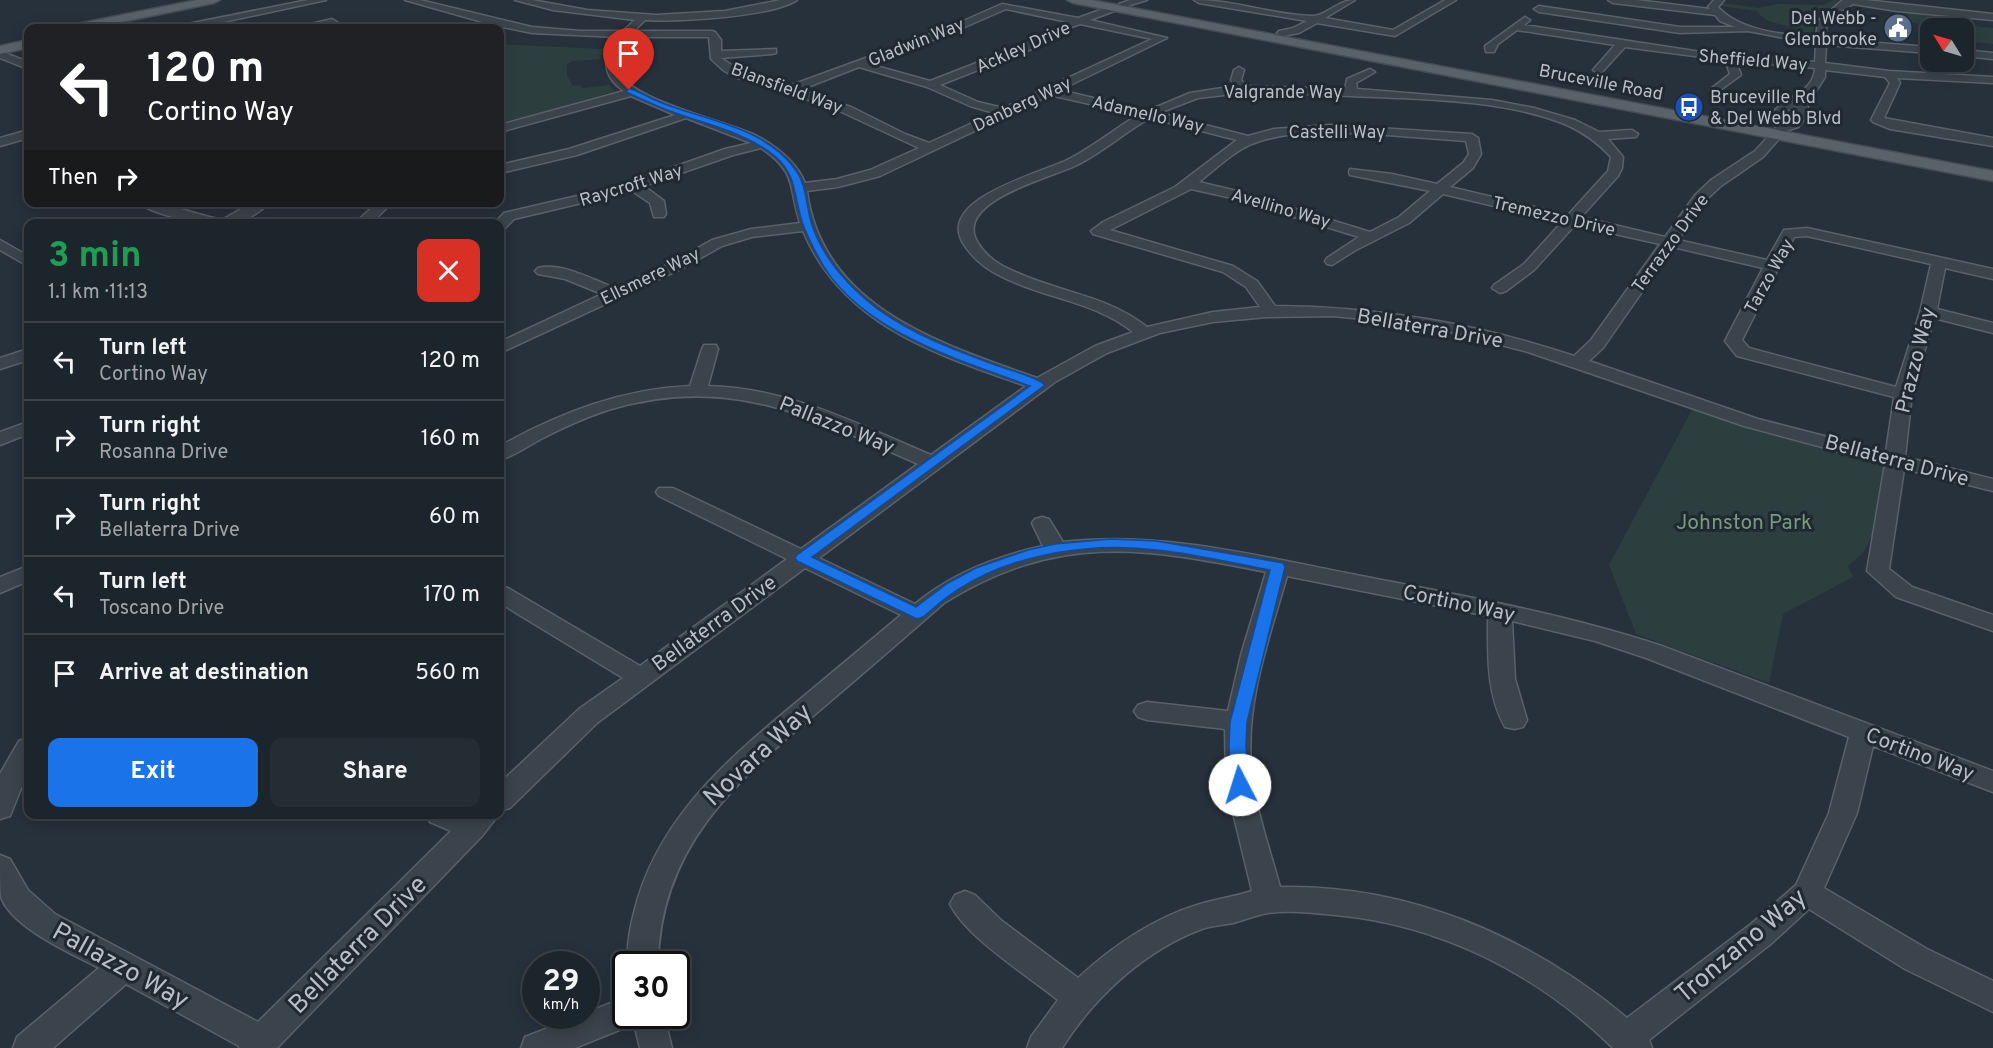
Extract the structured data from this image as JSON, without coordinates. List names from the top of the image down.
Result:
{
  "streets": {
    "main road": ["Bruceville Road"],
    "street": [
      "Gladwin Way",
      "Ackley Drive",
      "Sheffield Way",
      "Blansfield Way",
      "Valgrande Way",
      "Danberg Way",
      "Adamello Way",
      "Castelli Way",
      "Raycroft Way",
      "Avellino Way",
      "Tremezzo Drive",
      "Terrazzo Drive",
      "Ellsmere Way",
      "Tarzo Way",
      "Bellaterra Drive",
      "Prazzo Way",
      "Pallazzo Way",
      "Cortino Way",
      "Novara Way",
      "Tronzano Way"
    ]
  },
  "crossings": [
    ["Gladwin Way", "Ackley Drive"],
    ["Gladwin Way", "Blansfield Way"],
    ["Gladwin Way", "Danberg Way"],
    ["Ackley Drive", "Bruceville Road"],
    ["Ackley Drive", "Danberg Way"],
    ["Sheffield Way", "Terrazzo Drive"],
    ["Bruceville Road", "Terrazzo Drive"],
    ["Blansfield Way", "Danberg Way"],
    ["Valgrande Way", "Adamello Way"],
    ["Valgrande Way", "Tremezzo Drive"],
    ["Valgrande Way", "Bellaterra Drive"],
    ["Danberg Way", "Adamello Way"],
    ["Adamello Way", "Castelli Way"],
    ["Castelli Way", "Avellino Way"],
    ["Castelli Way", "Tremezzo Drive"],
    ["Castelli Way", "Bellaterra Drive"],
    ["Tremezzo Drive", "Terrazzo Drive"],
    ["Tremezzo Drive", "Tarzo Way"],
    ["Terrazzo Drive", "Bellaterra Drive"],
    ["Tarzo Way", "Prazzo Way"],
    ["Bellaterra Drive", "Prazzo Way"],
    ["Bellaterra Drive", "Pallazzo Way"],
    ["Cortino Way", "Novara Way"],
    ["Cortino Way", "Tronzano Way"]
  ],
  "parks": ["Johnston Park"],
  "places": {
    "public building": ["Del Webb - Glenbrooke"],
    "bus stop": ["Bruceville Rd & Del Webb Blvd"]
  },
  "north": "top left",
  "page": {
    "turn": ["120 m", "Cortino Way"],
    "then": "Then",
    "heading": ["3 min", "1.1 km · 11:13"],
    "list": [
      {
        "name": "Turn left",
        "note": "Cortino Way",
        "value": "120 m"
      },
      {
        "name": "Turn right",
        "note": "Rosanna Drive",
        "value": "160 m"
      },
      {
        "name": "Turn right",
        "note": "Bellaterra Drive",
        "value": "60 m"
      },
      {
        "name": "Turn left",
        "note": "Toscano Drive",
        "value": "170 m"
      },
      {
        "name": "Arrive at destination",
        "value": "560 m"
      }
    ],
    "buttons": ["Exit", "Share"],
    "speed": "29 km/h",
    "limit": "30"
  }
}
